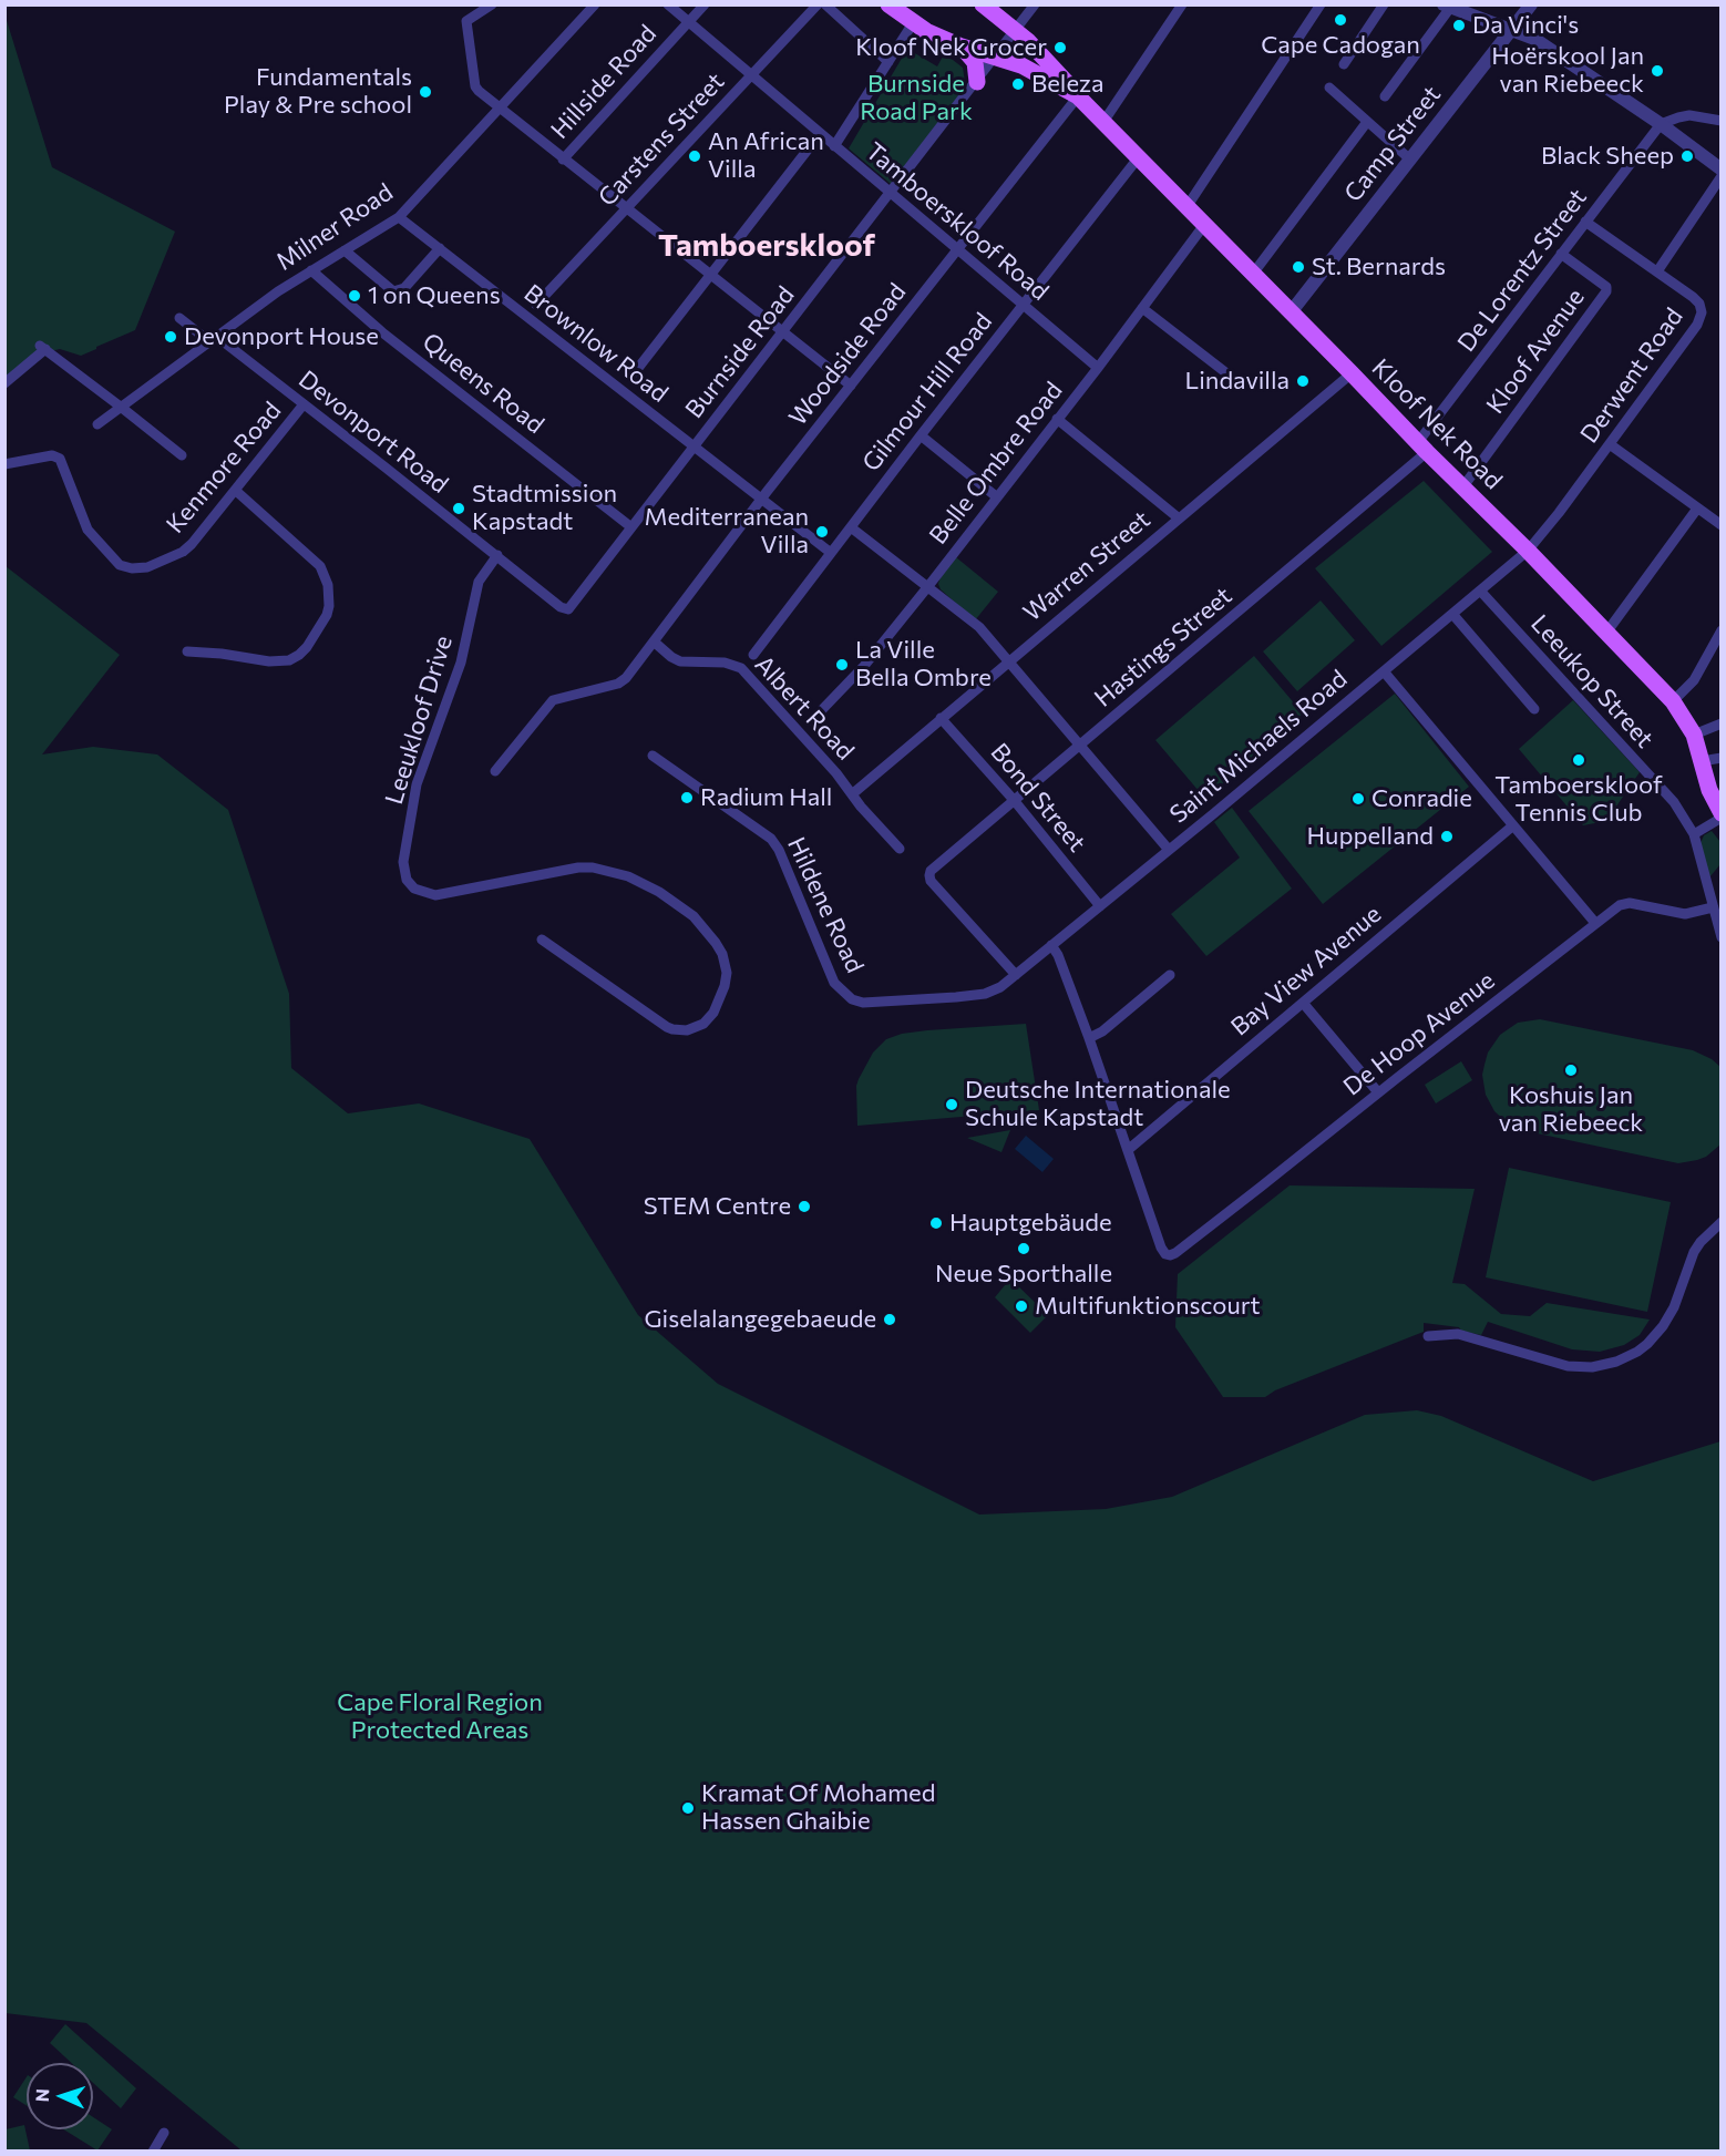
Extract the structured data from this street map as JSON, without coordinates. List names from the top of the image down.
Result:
{
  "streets": {
    "main road": ["Kloof Nek Road"],
    "street": [
      "Hillside Road",
      "Carstens Street",
      "Camp Street",
      "Tamboerskloof Road",
      "Milner Road",
      "De Lorentz Street",
      "Brownlow Road",
      "Kloof Avenue",
      "Burnside Road",
      "Woodside Road",
      "Derwent Road",
      "Queens Road",
      "Gilmour Hill Road",
      "Devonport Road",
      "Belle Ombre Road",
      "Kenmore Road",
      "Warren Street",
      "Hastings Street",
      "Leeukop Street",
      "Albert Road",
      "Leeukloof Drive",
      "Saint Michaels Road",
      "Bond Street",
      "Hildene Road",
      "Bay View Avenue",
      "De Hoop Avenue"
    ]
  },
  "crossings": [
    ["Hillside Road", "Tamboerskloof Road"],
    ["Carstens Street", "Tamboerskloof Road"],
    ["Camp Street", "Kloof Nek Road"],
    ["Tamboerskloof Road", "Burnside Road"],
    ["Tamboerskloof Road", "Woodside Road"],
    ["Tamboerskloof Road", "Gilmour Hill Road"],
    ["Tamboerskloof Road", "Belle Ombre Road"],
    ["Milner Road", "Brownlow Road"],
    ["Milner Road", "Queens Road"],
    ["Milner Road", "Devonport Road"],
    ["De Lorentz Street", "Kloof Avenue"],
    ["De Lorentz Street", "Derwent Road"],
    ["De Lorentz Street", "Kloof Nek Road"],
    ["De Lorentz Street", "Hastings Street"],
    ["Brownlow Road", "Burnside Road"],
    ["Brownlow Road", "Woodside Road"],
    ["Brownlow Road", "Gilmour Hill Road"],
    ["Kloof Avenue", "Kloof Nek Road"],
    ["Burnside Road", "Queens Road"],
    ["Burnside Road", "Devonport Road"],
    ["Woodside Road", "Kloof Nek Road"],
    ["Woodside Road", "Albert Road"],
    ["Derwent Road", "Kloof Nek Road"],
    ["Derwent Road", "Saint Michaels Road"],
    ["Gilmour Hill Road", "Kloof Nek Road"],
    ["Kloof Nek Road", "Belle Ombre Road"],
    ["Kloof Nek Road", "Warren Street"],
    ["Kloof Nek Road", "Hastings Street"],
    ["Kloof Nek Road", "Saint Michaels Road"],
    ["Devonport Road", "Kenmore Road"],
    ["Devonport Road", "Leeukloof Drive"],
    ["Warren Street", "Albert Road"],
    ["Warren Street", "Bond Street"],
    ["Hastings Street", "Saint Michaels Road"],
    ["Hastings Street", "Bond Street"],
    ["Hastings Street", "Hildene Road"],
    ["Leeukop Street", "Saint Michaels Road"],
    ["Leeukop Street", "De Hoop Avenue"],
    ["Saint Michaels Road", "Bond Street"],
    ["Saint Michaels Road", "Hildene Road"],
    ["Bay View Avenue", "De Hoop Avenue"]
  ],
  "districts": ["Tamboerskloof"],
  "parks": ["Burnside Road Park", "Cape Floral Region Protected Areas"],
  "places": [
    "Cape Cadogan",
    "Da Vinci's",
    "Kloof Nek Grocer",
    "Hoërskool Jan van Riebeeck",
    "Beleza",
    "Fundamentals Play & Pre school",
    "An African Villa",
    "Black Sheep",
    "St. Bernards",
    "1 on Queens",
    "Devonport House",
    "Lindavilla",
    "Stadtmission Kapstadt",
    "Mediterranean Villa",
    "La Ville Bella Ombre",
    "Tamboerskloof Tennis Club",
    "Radium Hall",
    "Conradie",
    "Huppelland",
    "Koshuis Jan van Riebeeck",
    "Deutsche Internationale Schule Kapstadt",
    "STEM Centre",
    "Hauptgebäude",
    "Neue Sporthalle",
    "Multifunktionscourt",
    "Giselalangegebaeude",
    "Kramat Of Mohamed Hassen Ghaibie"
  ],
  "north": "left"
}
